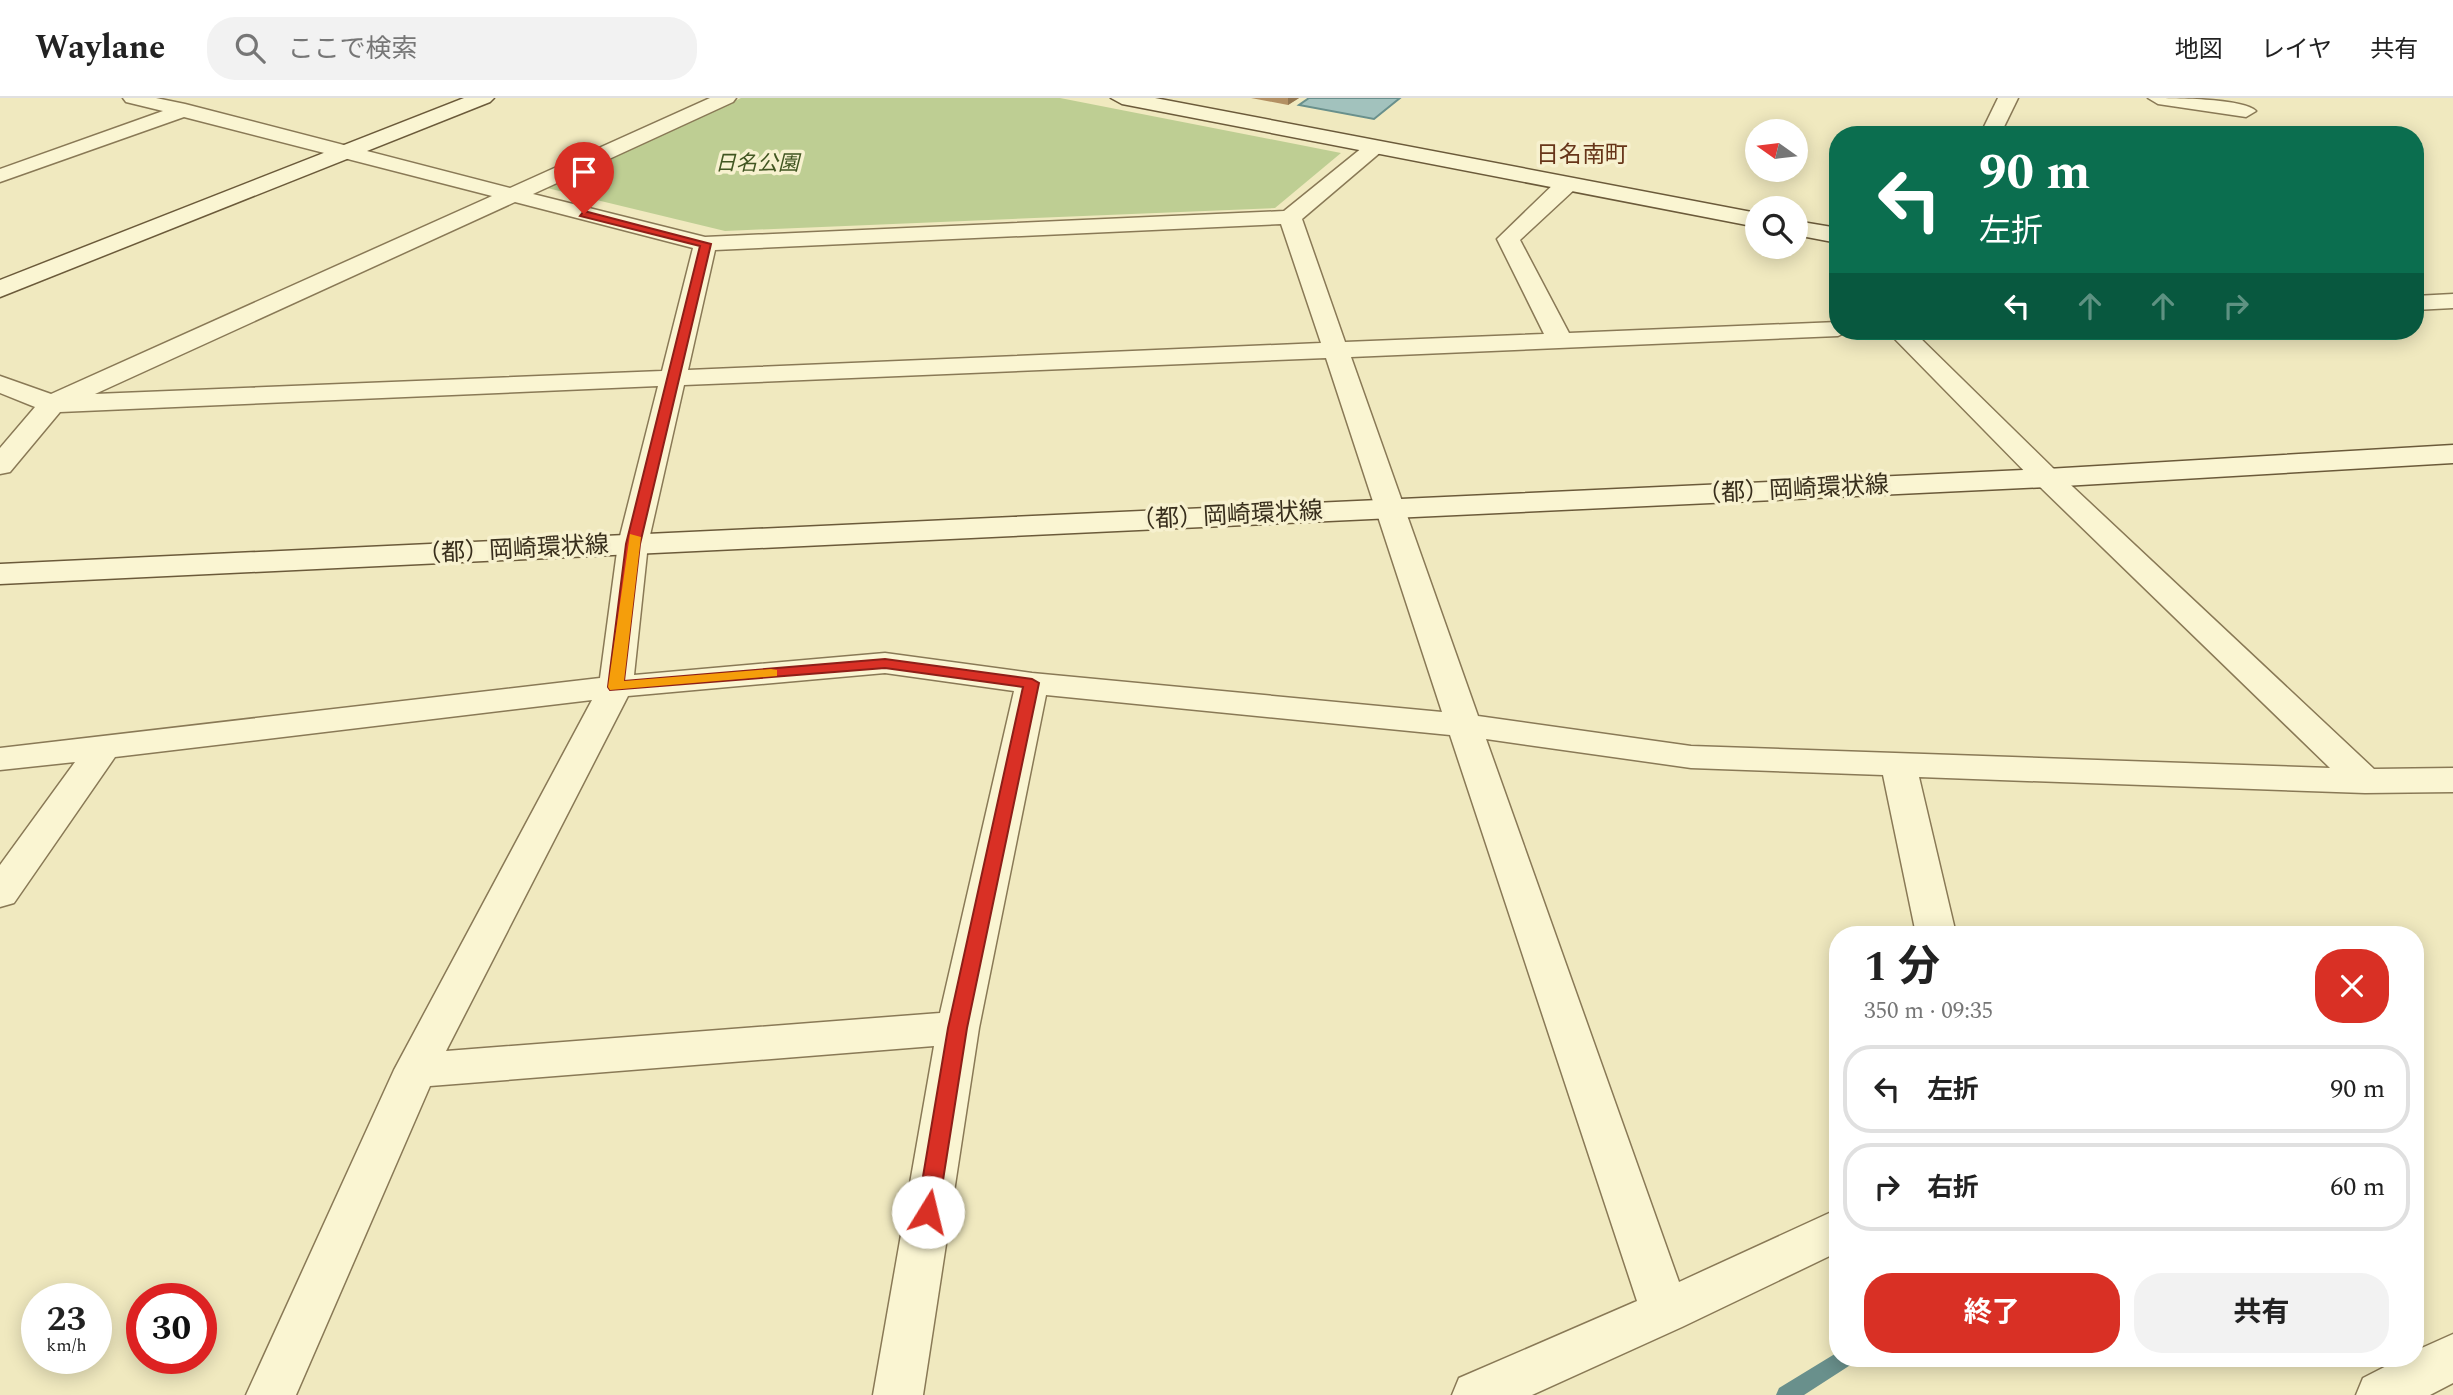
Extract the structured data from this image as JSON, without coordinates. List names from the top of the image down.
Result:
{
  "streets": {
    "street": ["（都）岡崎環状線"]
  },
  "districts": ["日名南町"],
  "parks": ["日名公園"],
  "north": "left",
  "page": {
    "header": "Waylane",
    "search": "ここで検索",
    "nav": ["地図", "レイヤ", "共有"],
    "turn": ["90 m", "左折"],
    "heading": ["1 分", "350 m · 09:35"],
    "list": [
      {
        "name": "左折",
        "value": "90 m"
      },
      {
        "name": "右折",
        "value": "60 m"
      }
    ],
    "buttons": ["終了", "共有"],
    "speed": "23 km/h",
    "limit": "30"
  }
}
